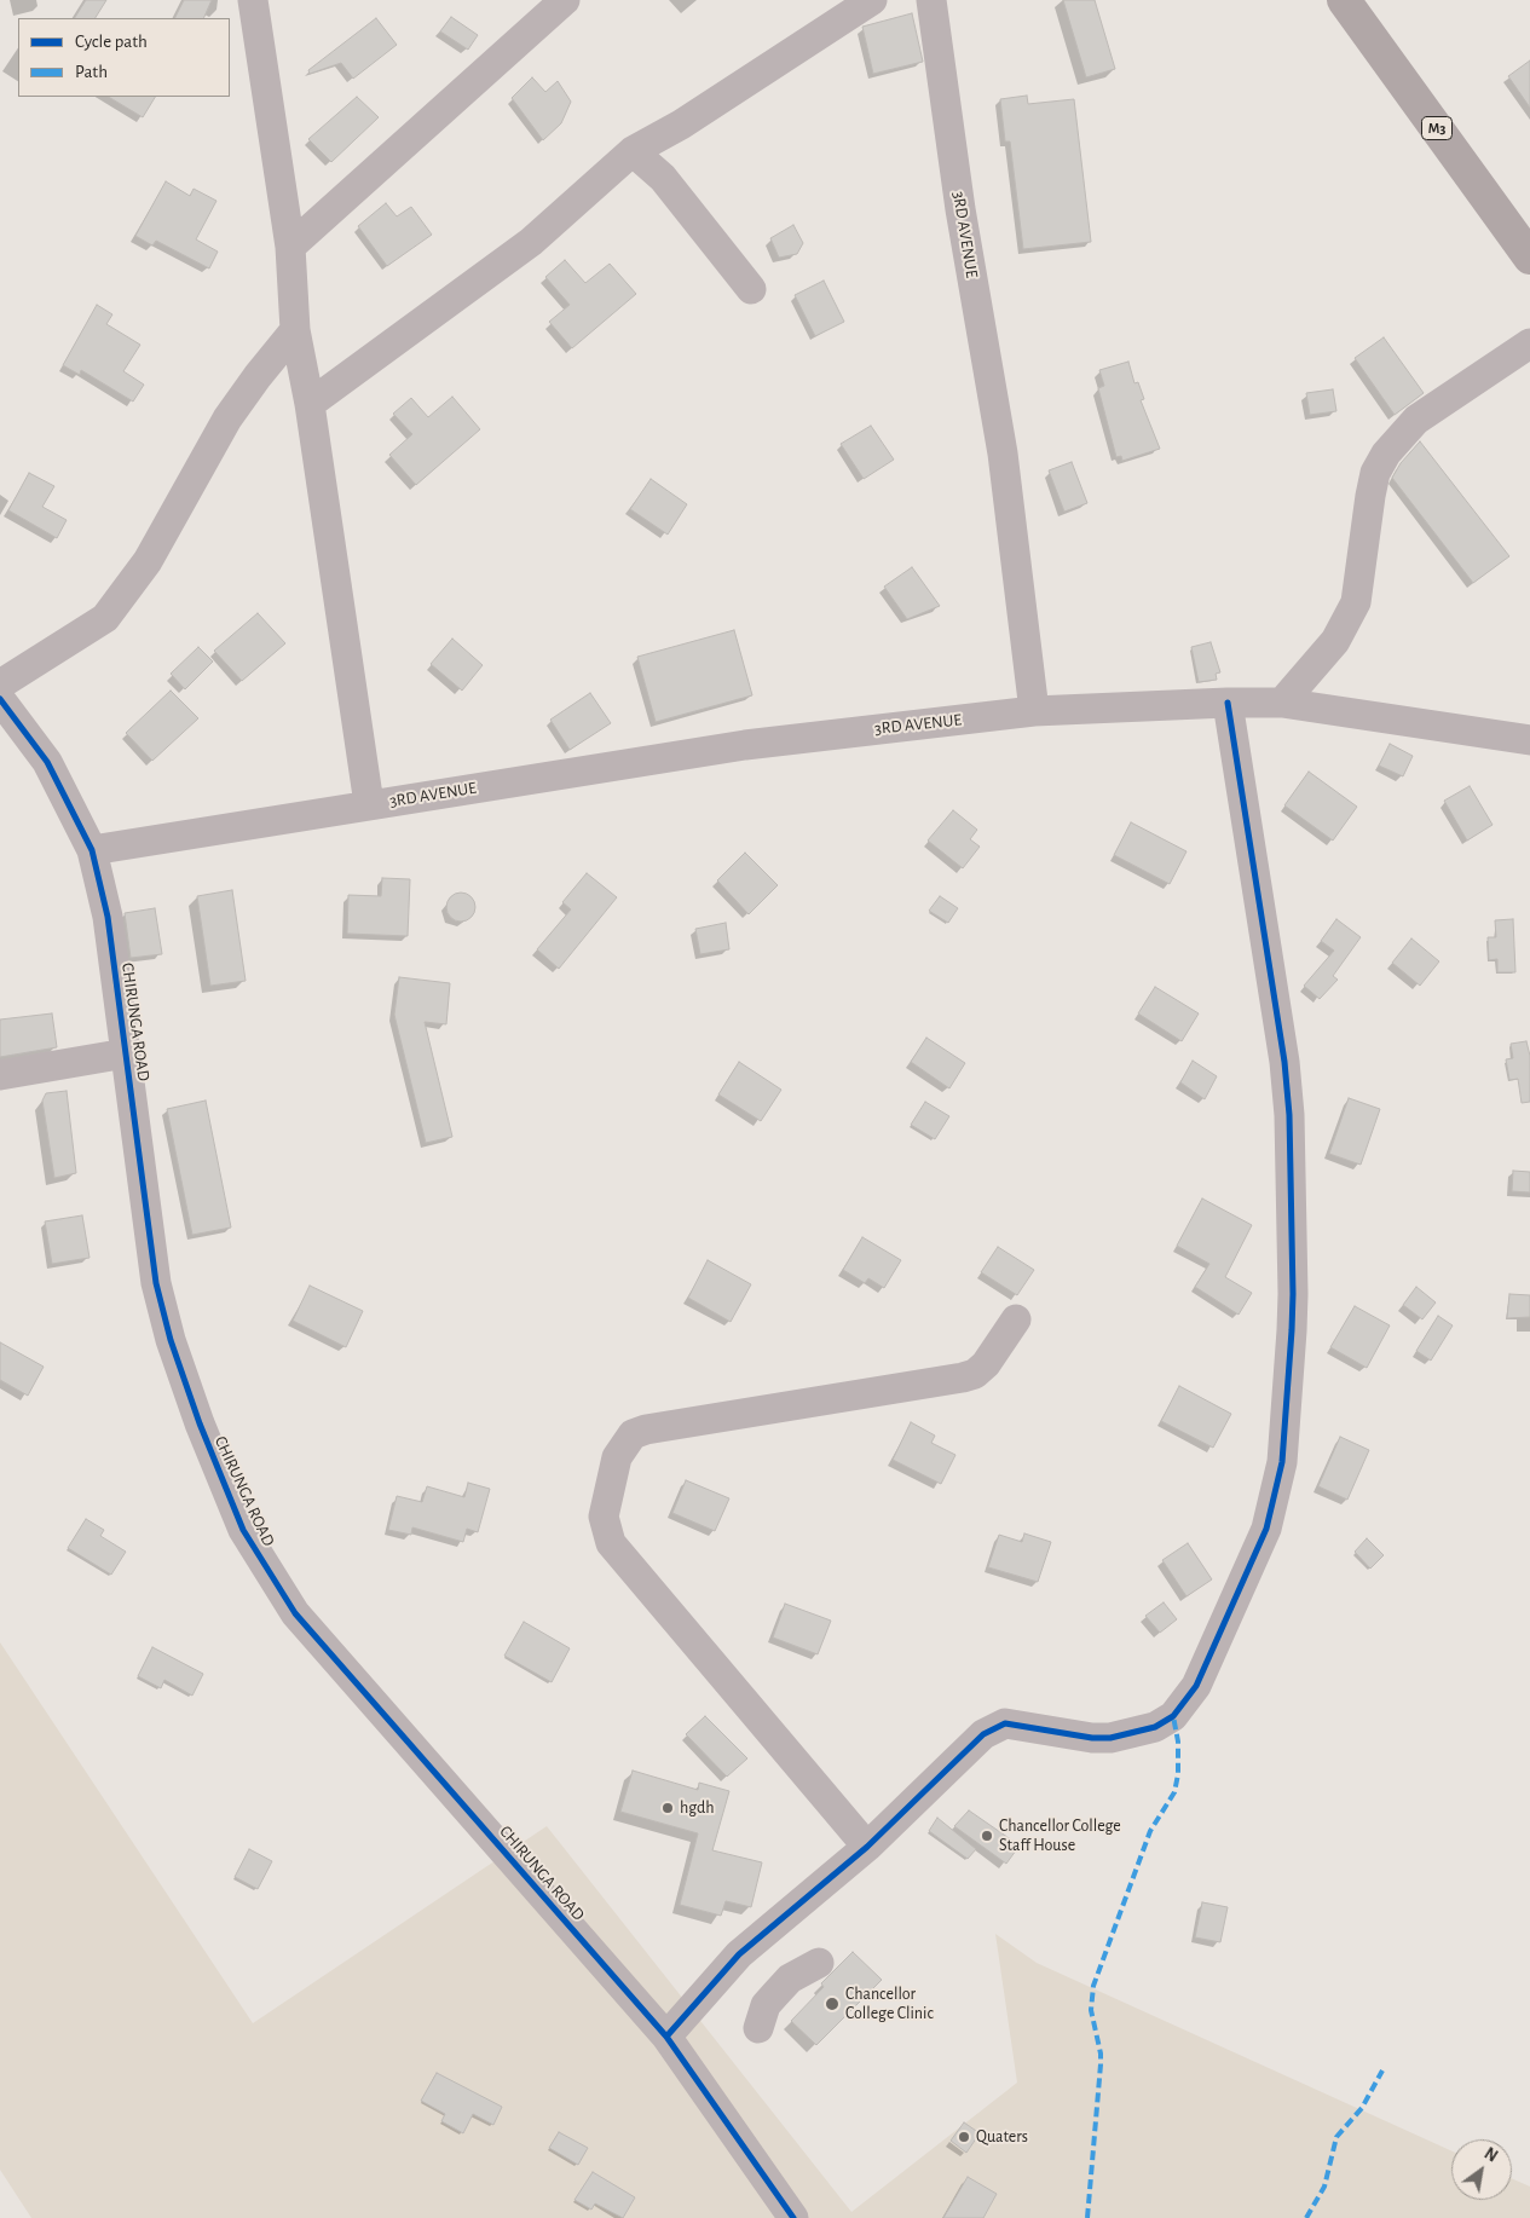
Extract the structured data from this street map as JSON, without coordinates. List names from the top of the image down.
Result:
{
  "streets": {
    "highway": ["M3"],
    "street": ["3RD AVENUE", "CHIRUNGA ROAD"]
  },
  "crossings": [
    ["3RD AVENUE", "CHIRUNGA ROAD"]
  ],
  "places": [
    "hgdh",
    "Chancellor College Staff House",
    "Chancellor College Clinic",
    "Quaters"
  ],
  "legend": ["Cycle path", "Path"],
  "north": "top right"
}
